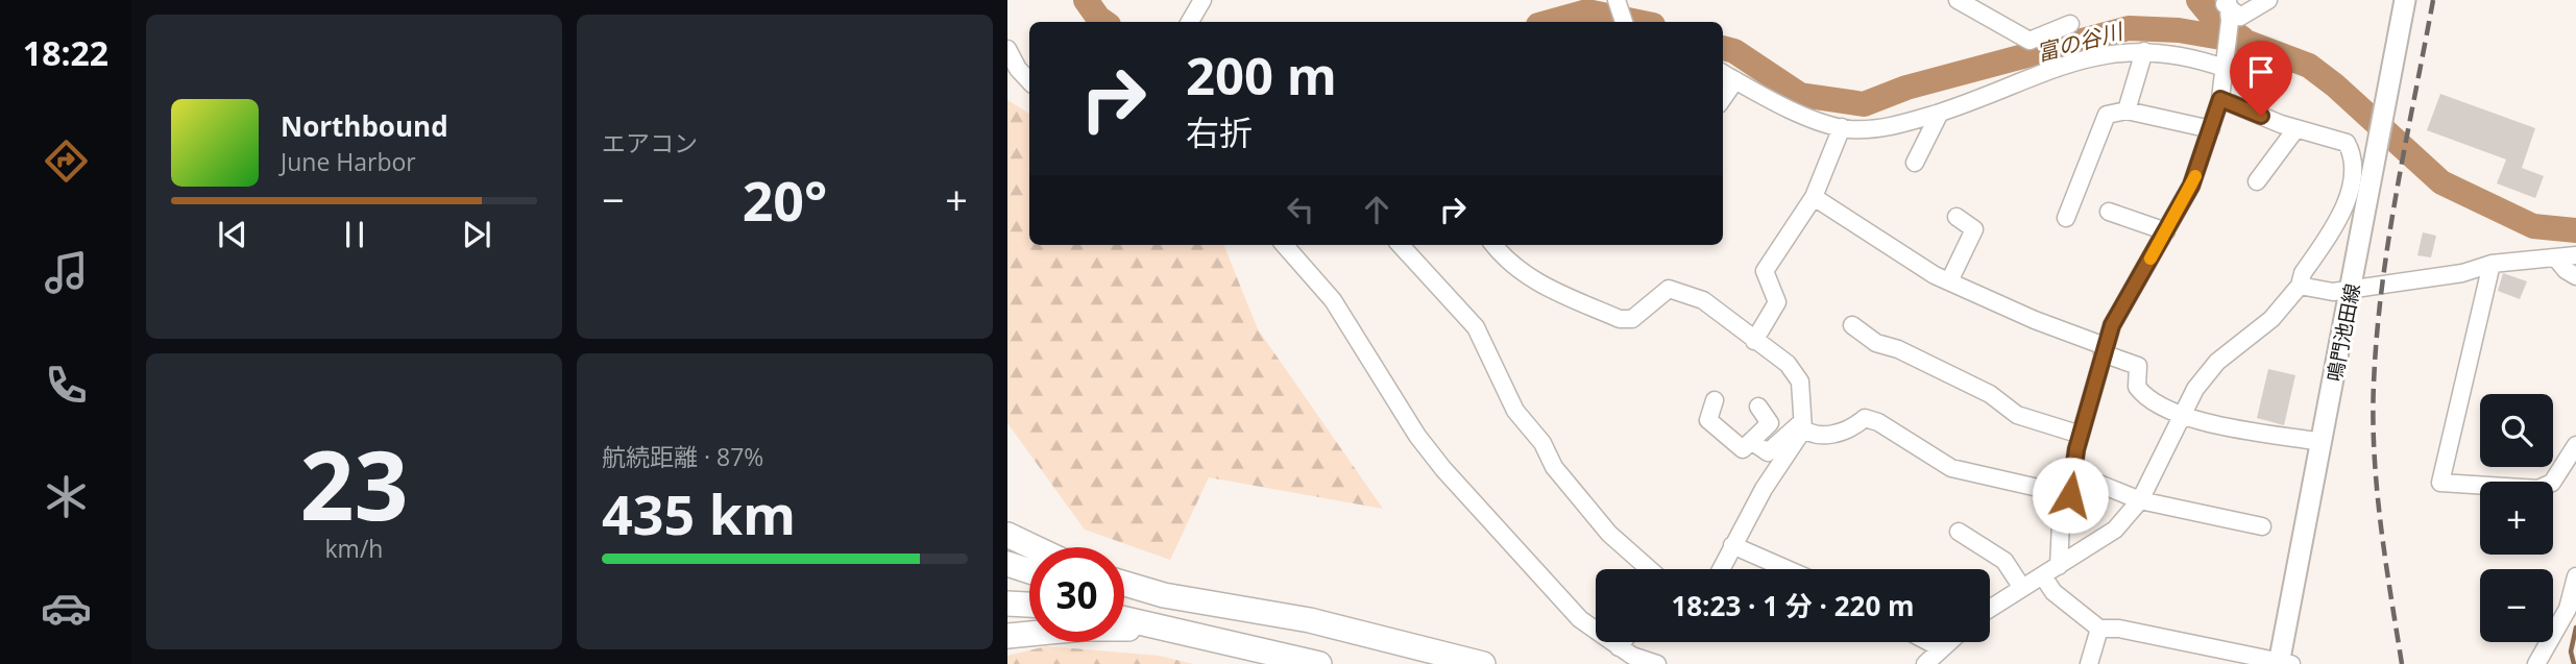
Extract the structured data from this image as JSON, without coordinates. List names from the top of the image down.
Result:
{
  "streets": {
    "main road": ["鳴門池田線"]
  },
  "water": ["富の谷川"],
  "page": {
    "tabs": "18:22",
    "tile": [
      "エアコン",
      ["23", "km/h"],
      ["航続距離 · 87%", "435 km"]
    ],
    "turn": ["200 m", "右折"],
    "song": ["Northbound", "June Harbor"],
    "heat": ["−", "20°", "+"],
    "map_buttons": ["+", "−"],
    "limit": "30",
    "trip": "18:23 · 1 分 · 220 m"
  }
}
